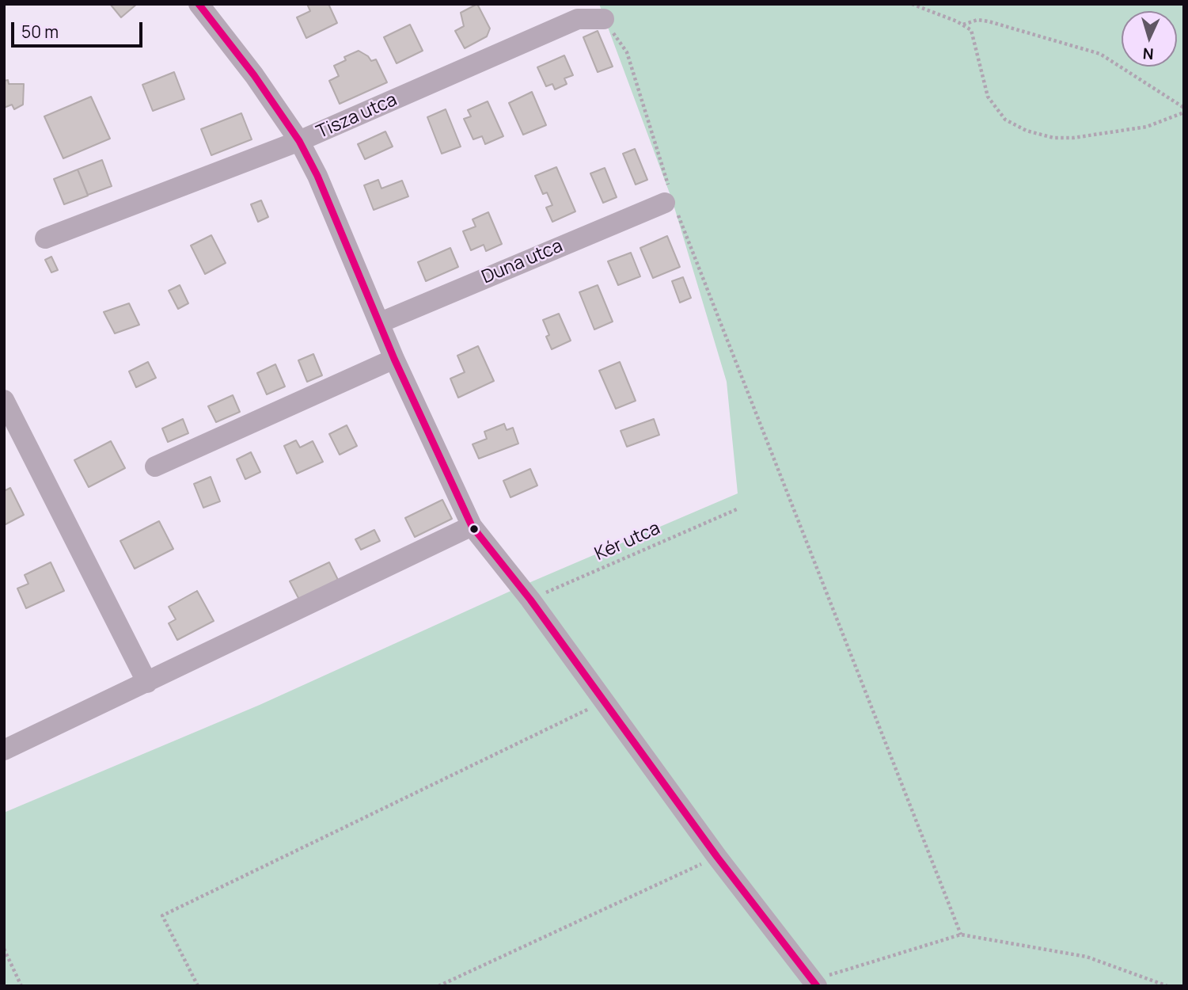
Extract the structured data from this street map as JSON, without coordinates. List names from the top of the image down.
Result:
{
  "streets": {
    "street": ["Tisza utca", "Duna utca"],
    "path": ["Kér utca"]
  },
  "scale_bar": "50 m",
  "north": "bottom"
}
